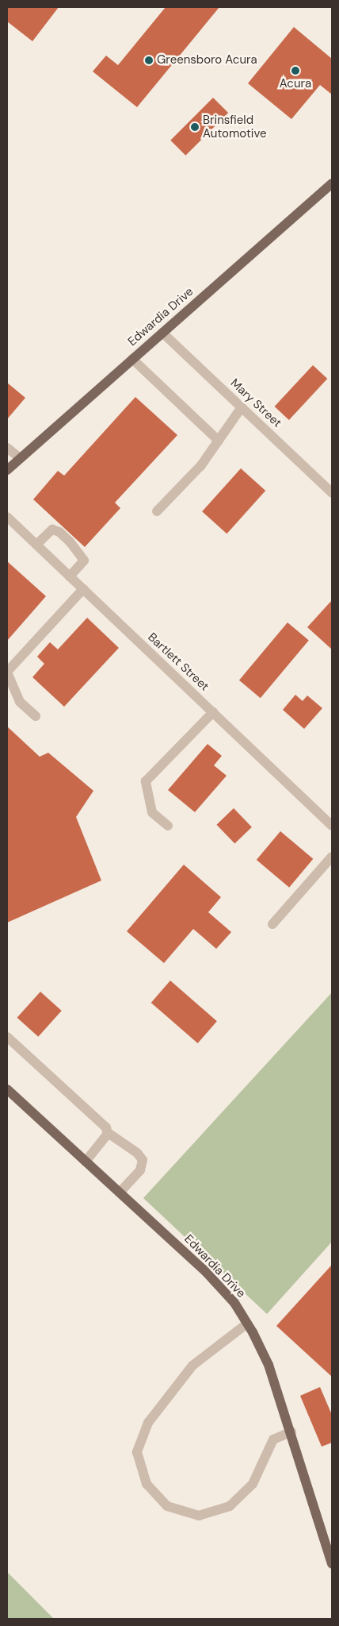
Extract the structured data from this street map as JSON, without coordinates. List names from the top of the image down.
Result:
{
  "streets": {
    "main road": ["Edwardia Drive"],
    "street": ["Mary Street", "Bartlett Street"]
  },
  "crossings": [
    ["Edwardia Drive", "Mary Street"]
  ],
  "places": ["Greensboro Acura", "Acura", "Brinsfield Automotive"]
}
